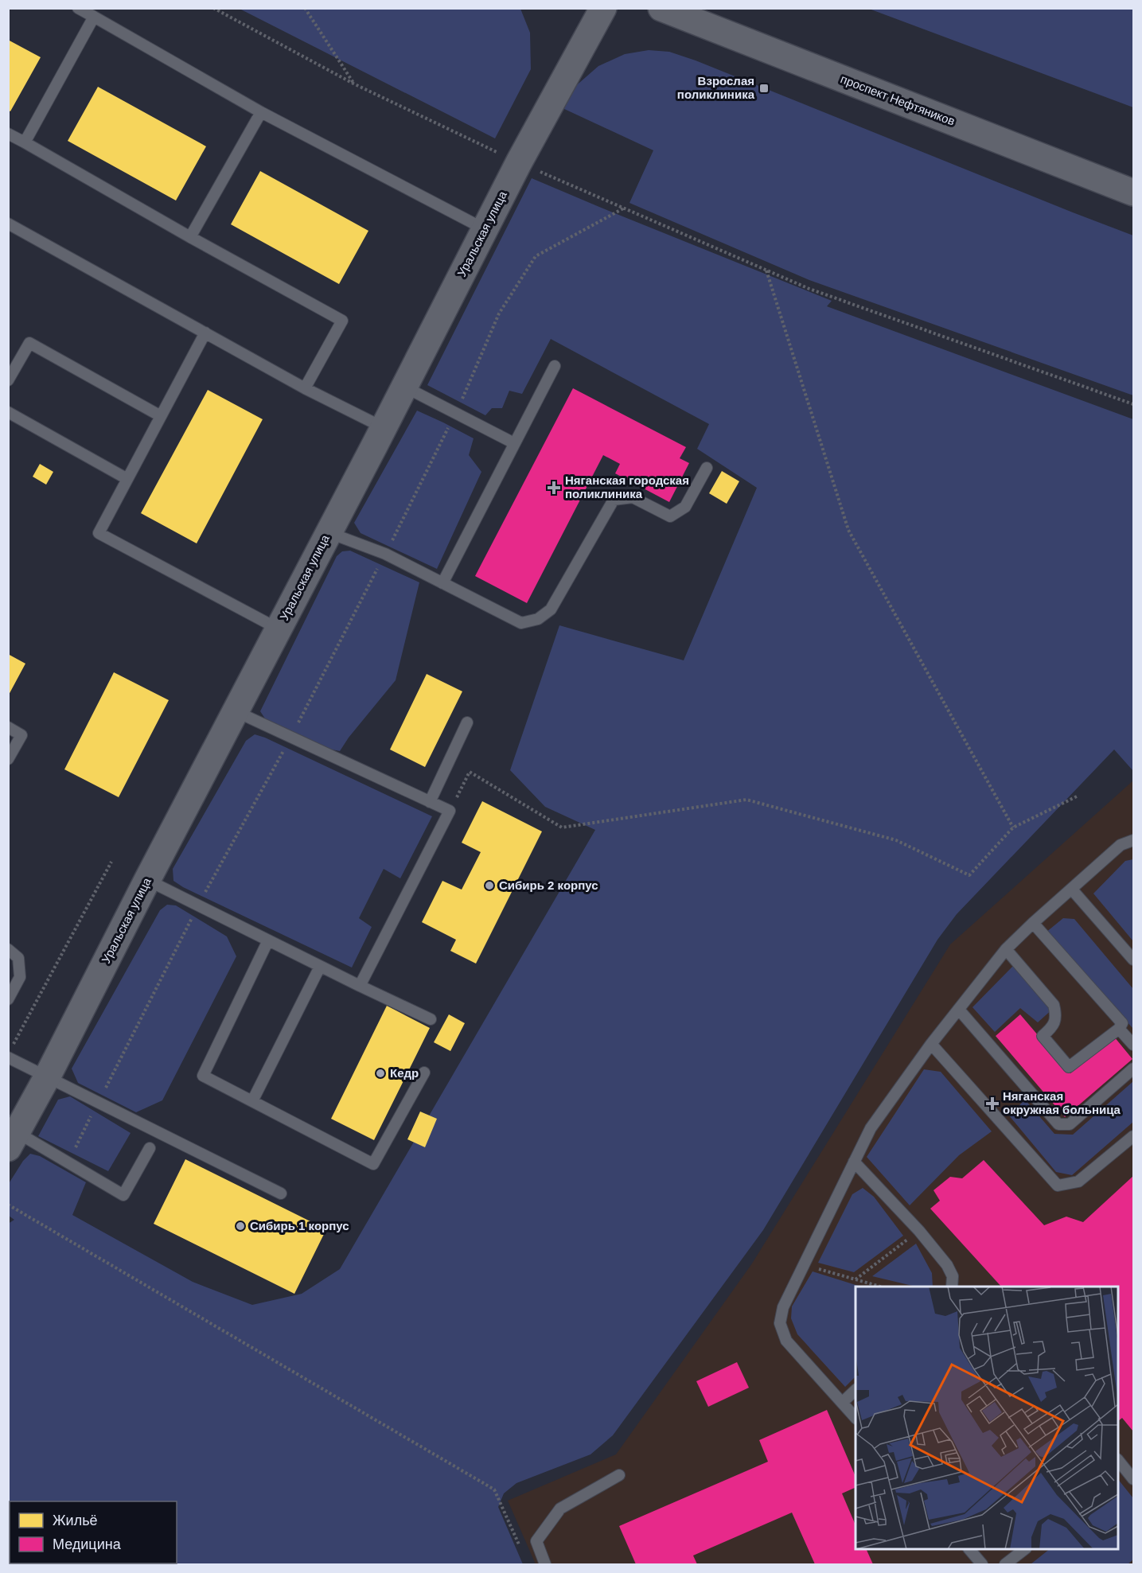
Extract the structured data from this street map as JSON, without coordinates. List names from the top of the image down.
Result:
{
  "streets": {
    "street": ["проспект Нефтяников", "Уральская улица"]
  },
  "places": {
    "transit": ["Взрослая поликлиника"],
    "health": ["Няганская городская поликлиника", "Няганская окружная больница"],
    "other": ["Сибирь 2 корпус", "Кедр", "Сибирь 1 корпус"]
  },
  "legend": ["Жильё", "Медицина"]
}
